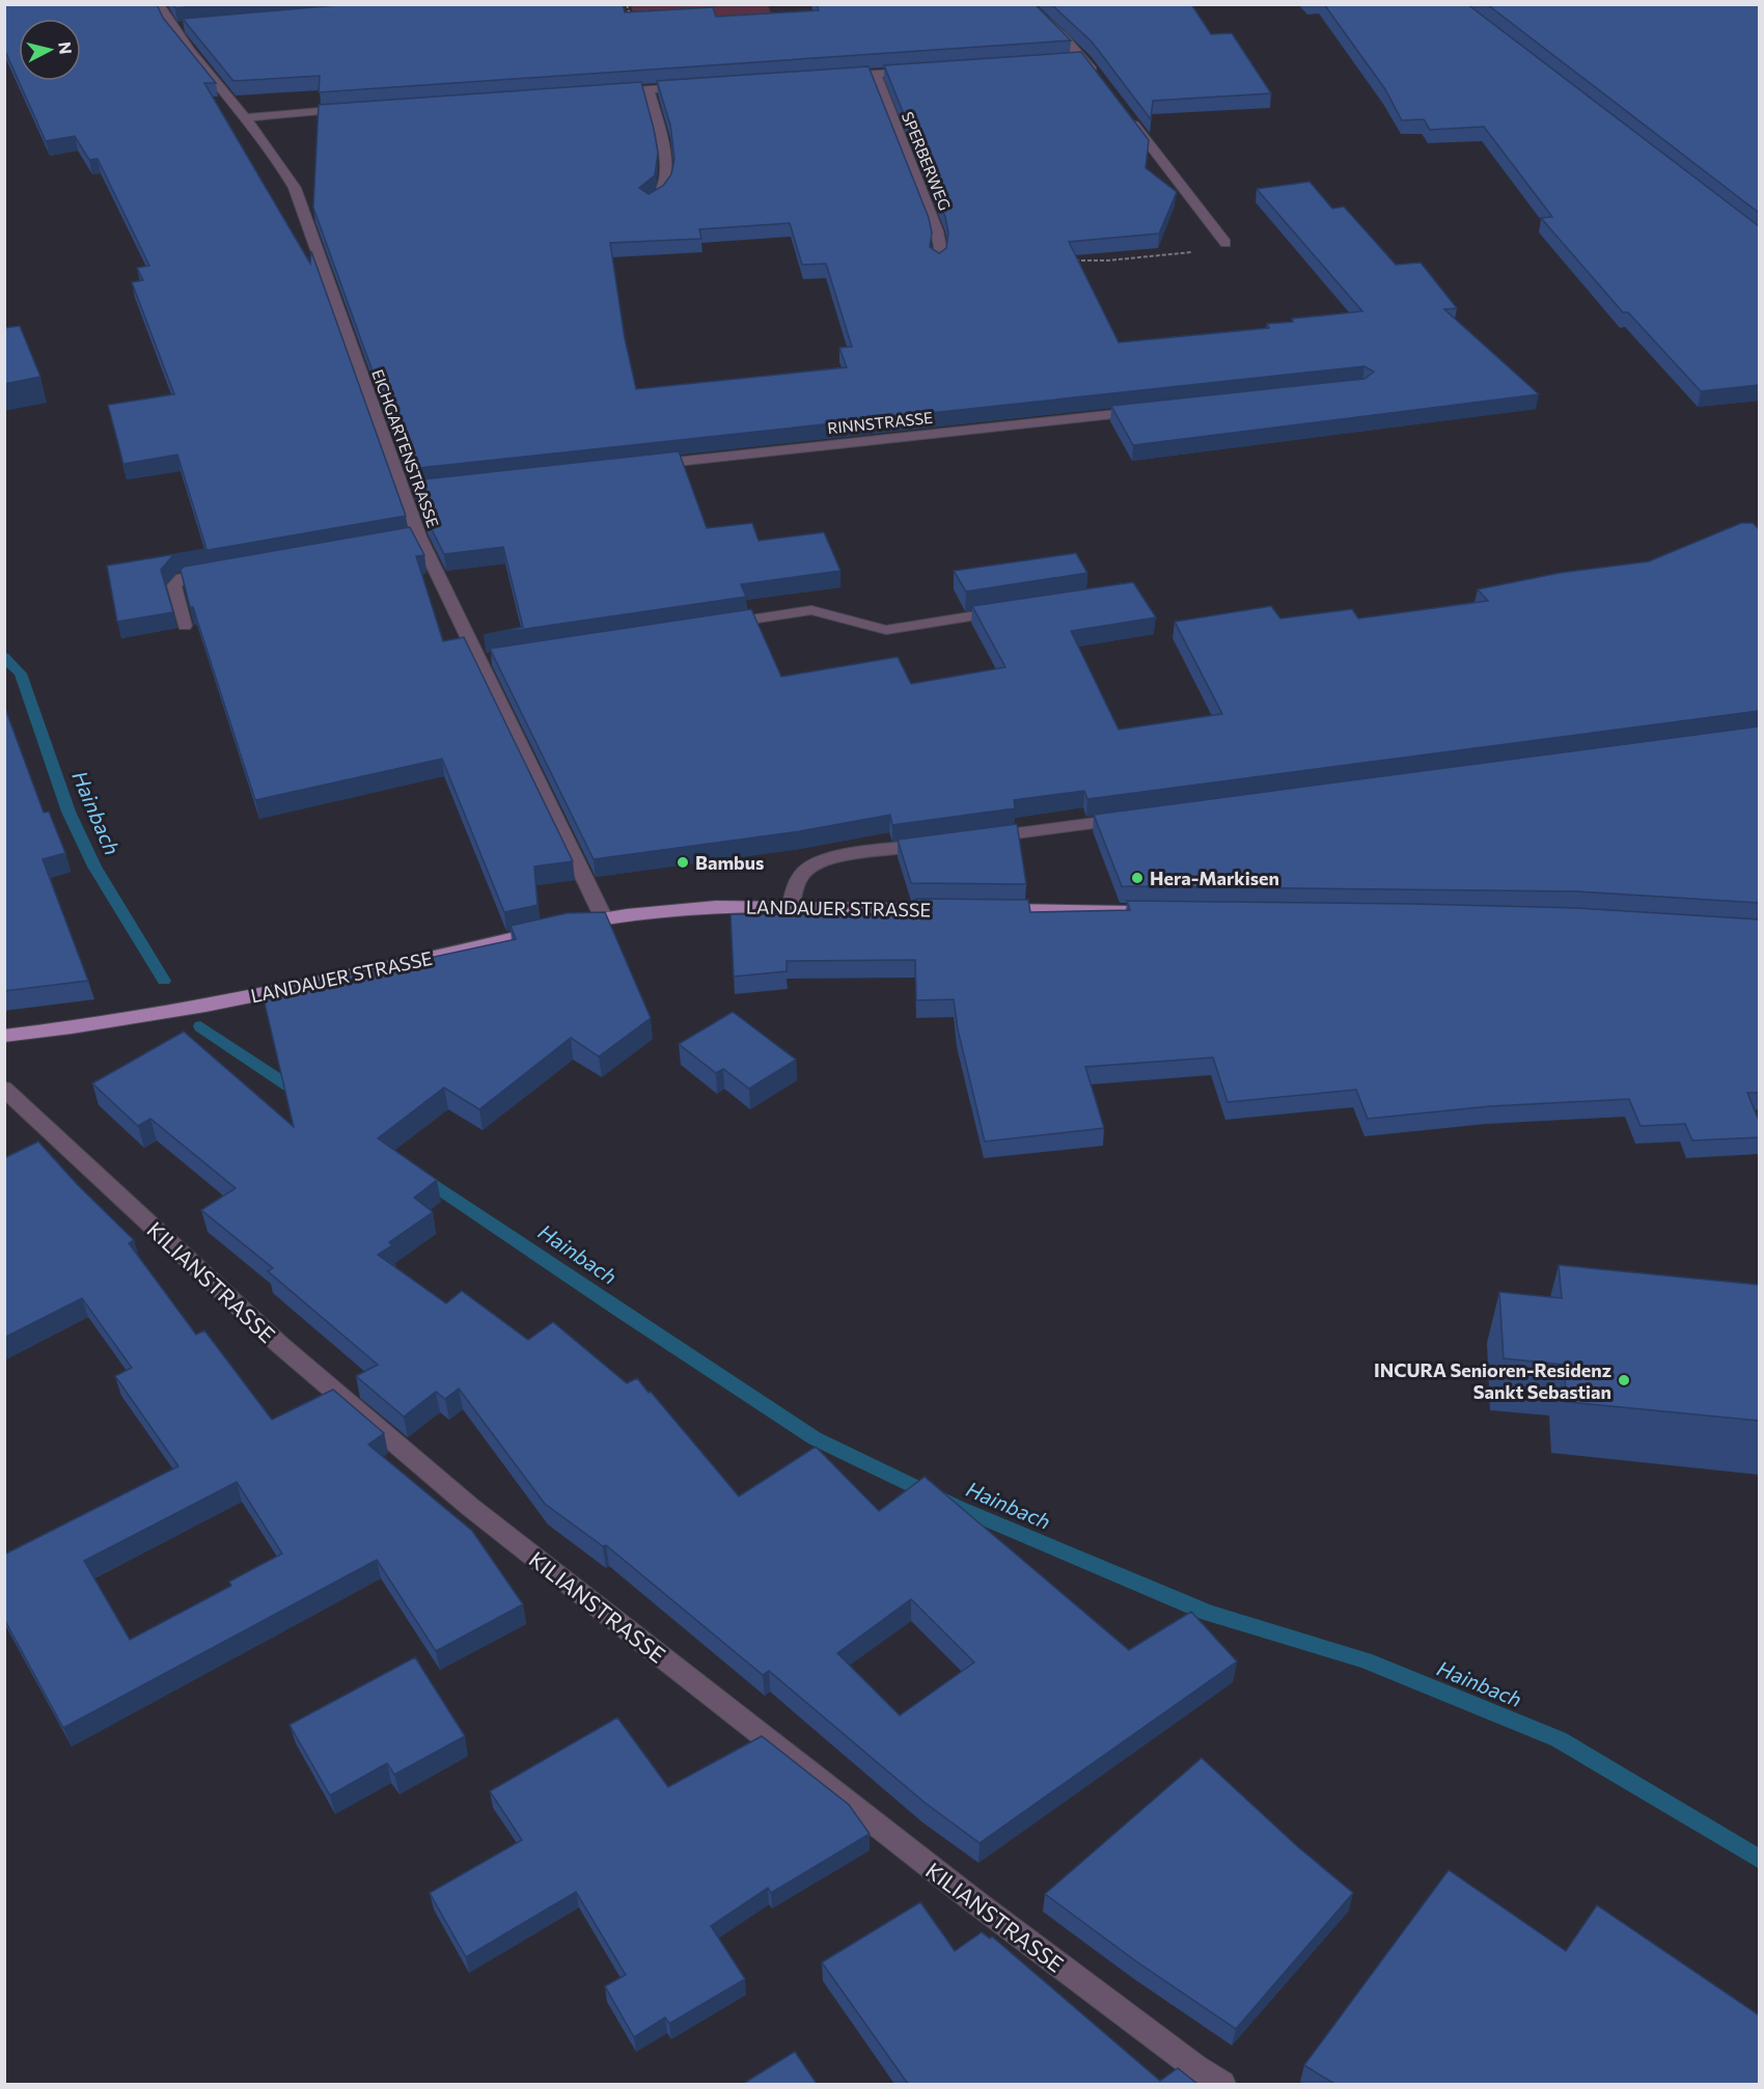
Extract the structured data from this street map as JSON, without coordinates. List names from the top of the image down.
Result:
{
  "streets": {
    "main road": ["LANDAUER STRASSE"],
    "street": [
      "SPERBERWEG",
      "RINNSTRASSE",
      "EICHGARTENSTRASSE",
      "KILIANSTRASSE"
    ]
  },
  "crossings": [
    ["EICHGARTENSTRASSE", "LANDAUER STRASSE"]
  ],
  "water": ["Hainbach"],
  "places": ["Bambus", "Hera-Markisen", "INCURA Senioren-Residenz Sankt Sebastian"],
  "north": "right"
}
